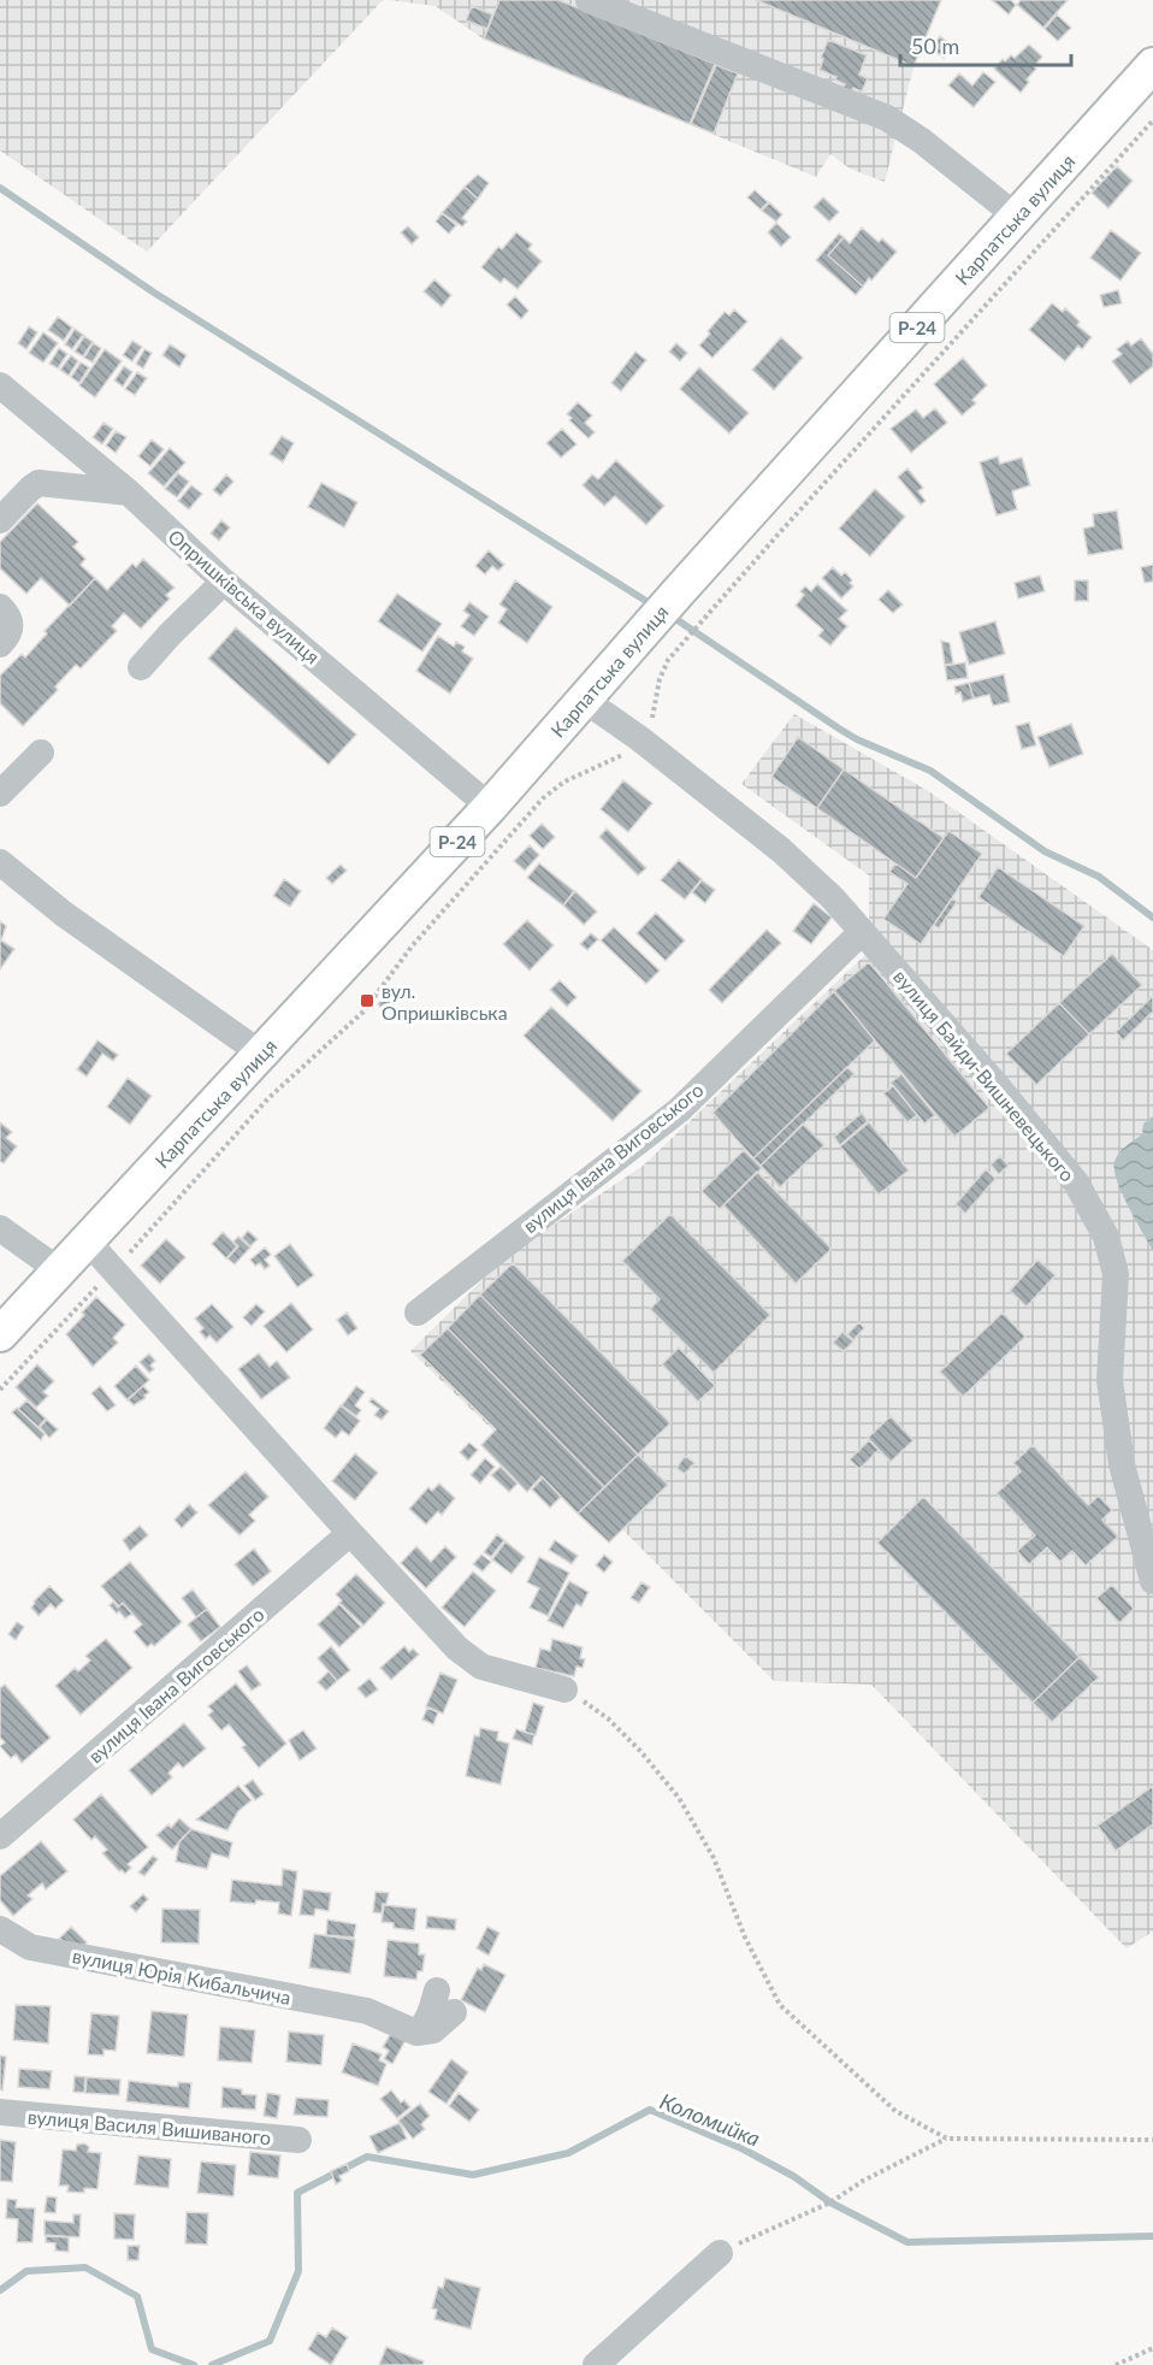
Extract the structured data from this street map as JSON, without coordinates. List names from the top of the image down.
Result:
{
  "streets": {
    "main road": ["Карпатська вулиця", "Р-24"],
    "street": [
      "Опришківська вулиця",
      "вулиця Байди-Вишневецького",
      "вулиця Івана Виговського",
      "вулиця Юрія Кибальчича",
      "вулиця Василя Вишиваного"
    ]
  },
  "crossings": [
    ["Карпатська вулиця", "Опришківська вулиця"],
    ["Карпатська вулиця", "вулиця Байди-Вишневецького"],
    ["вулиця Байди-Вишневецького", "вулиця Івана Виговського"]
  ],
  "water": ["Коломийка"],
  "places": {
    "transit": ["вул. Опришківська"]
  },
  "scale_bar": "50 m"
}
